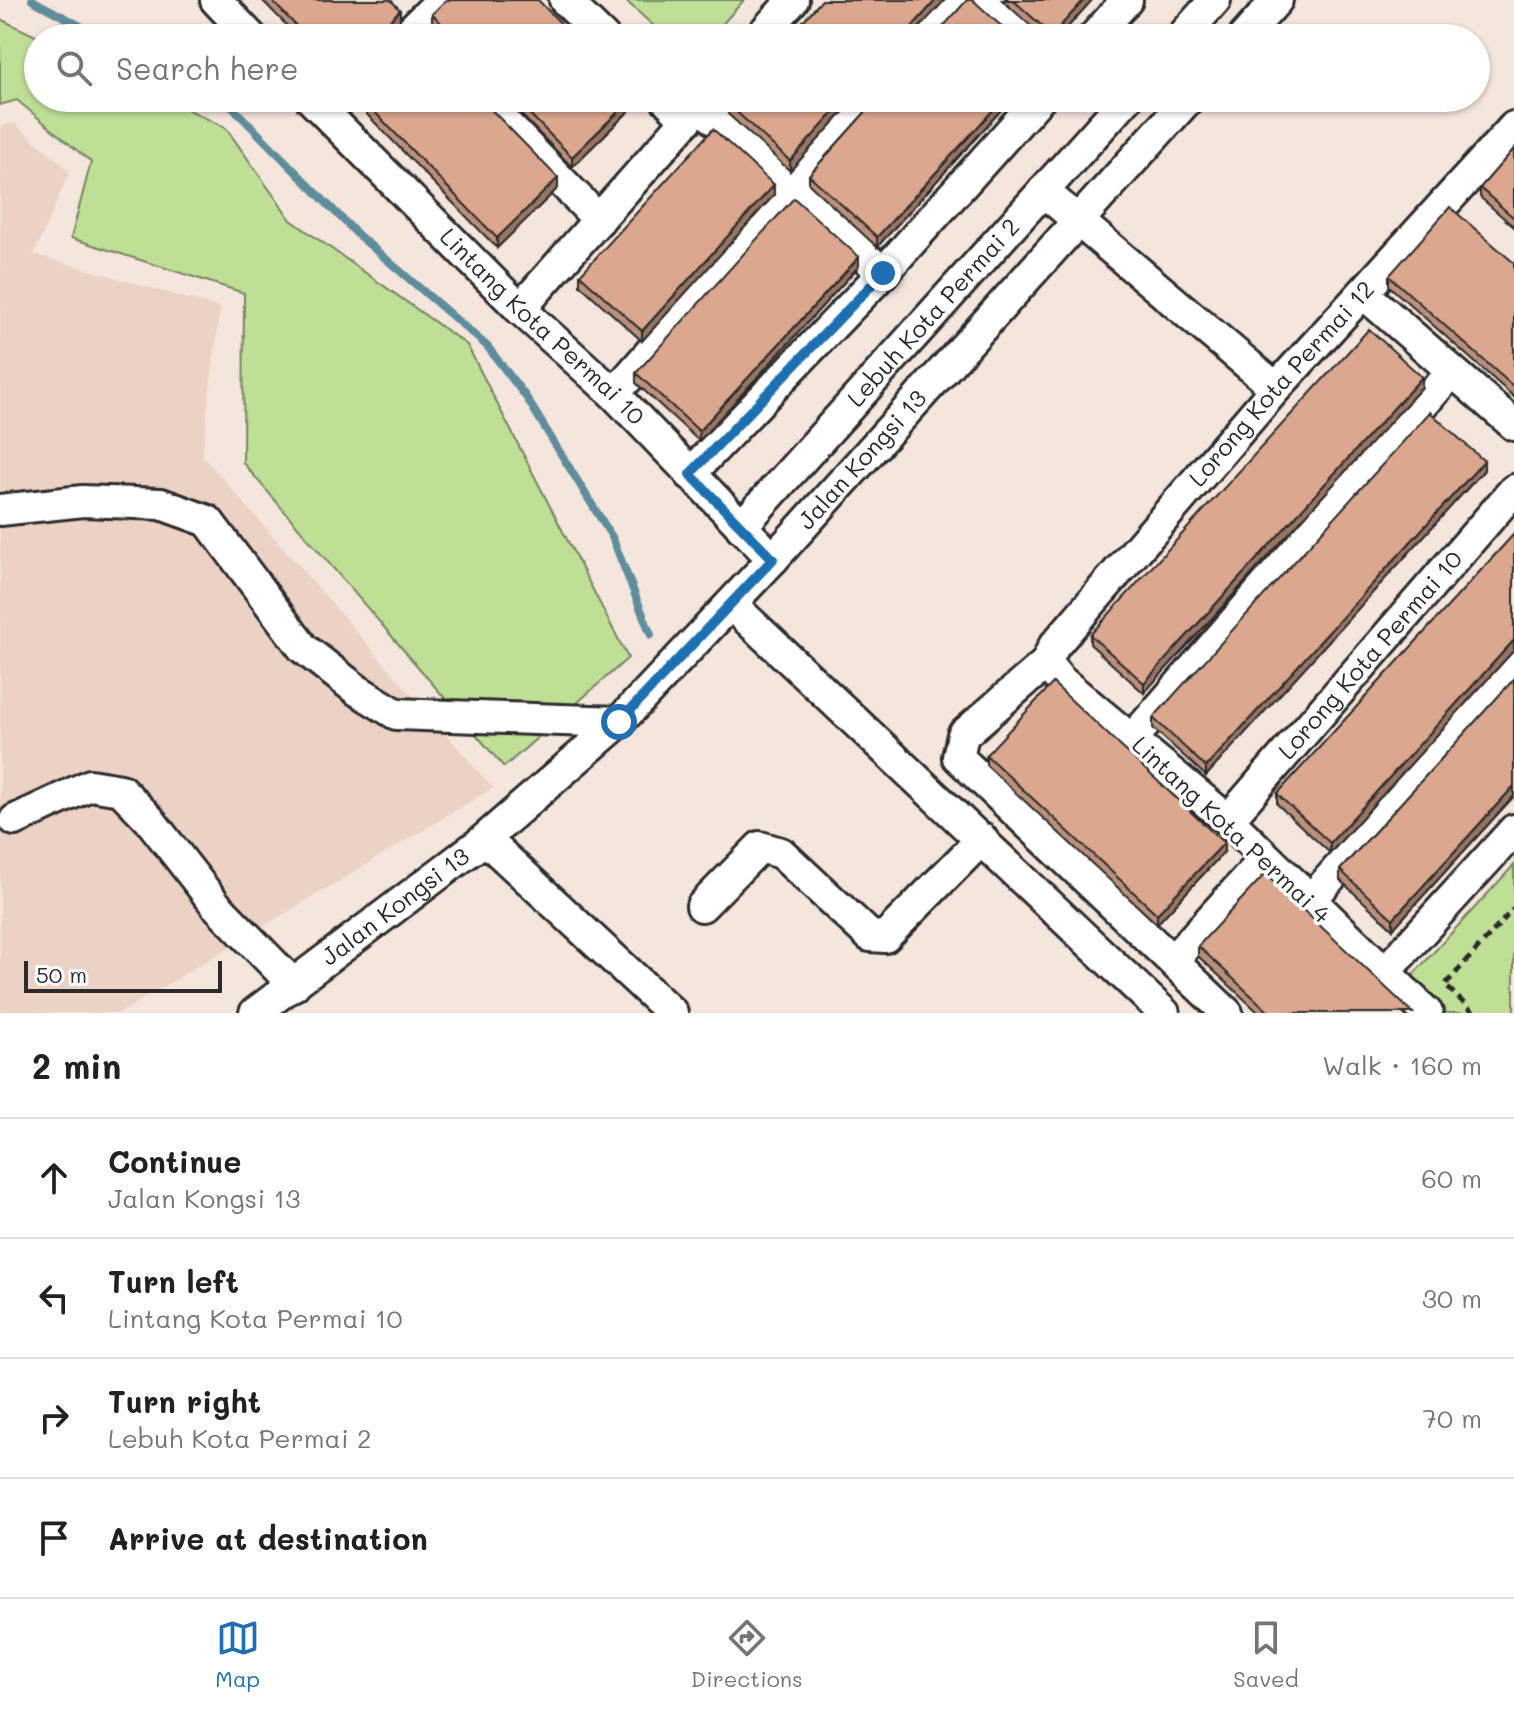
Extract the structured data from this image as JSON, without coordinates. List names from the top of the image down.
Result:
{
  "streets": {
    "street": [
      "Lebuh Kota Permai 2",
      "Lintang Kota Permai 10",
      "Lorong Kota Permai 12",
      "Jalan Kongsi 13",
      "Lorong Kota Permai 10",
      "Lintang Kota Permai 4"
    ]
  },
  "crossings": [
    ["Lebuh Kota Permai 2", "Lintang Kota Permai 10"],
    ["Lintang Kota Permai 10", "Jalan Kongsi 13"],
    ["Lorong Kota Permai 12", "Lintang Kota Permai 4"],
    ["Lorong Kota Permai 10", "Lintang Kota Permai 4"]
  ],
  "scale_bar": "50 m",
  "page": {
    "search": "Search here",
    "scale": "50 m",
    "heading": ["2 min", "Walk · 160 m"],
    "list": [
      ["Continue", "Jalan Kongsi 13", "60 m"],
      ["Turn left", "Lintang Kota Permai 10", "30 m"],
      ["Turn right", "Lebuh Kota Permai 2", "70 m"],
      "Arrive at destination"
    ],
    "nav": ["Map", "Directions", "Saved"]
  }
}
